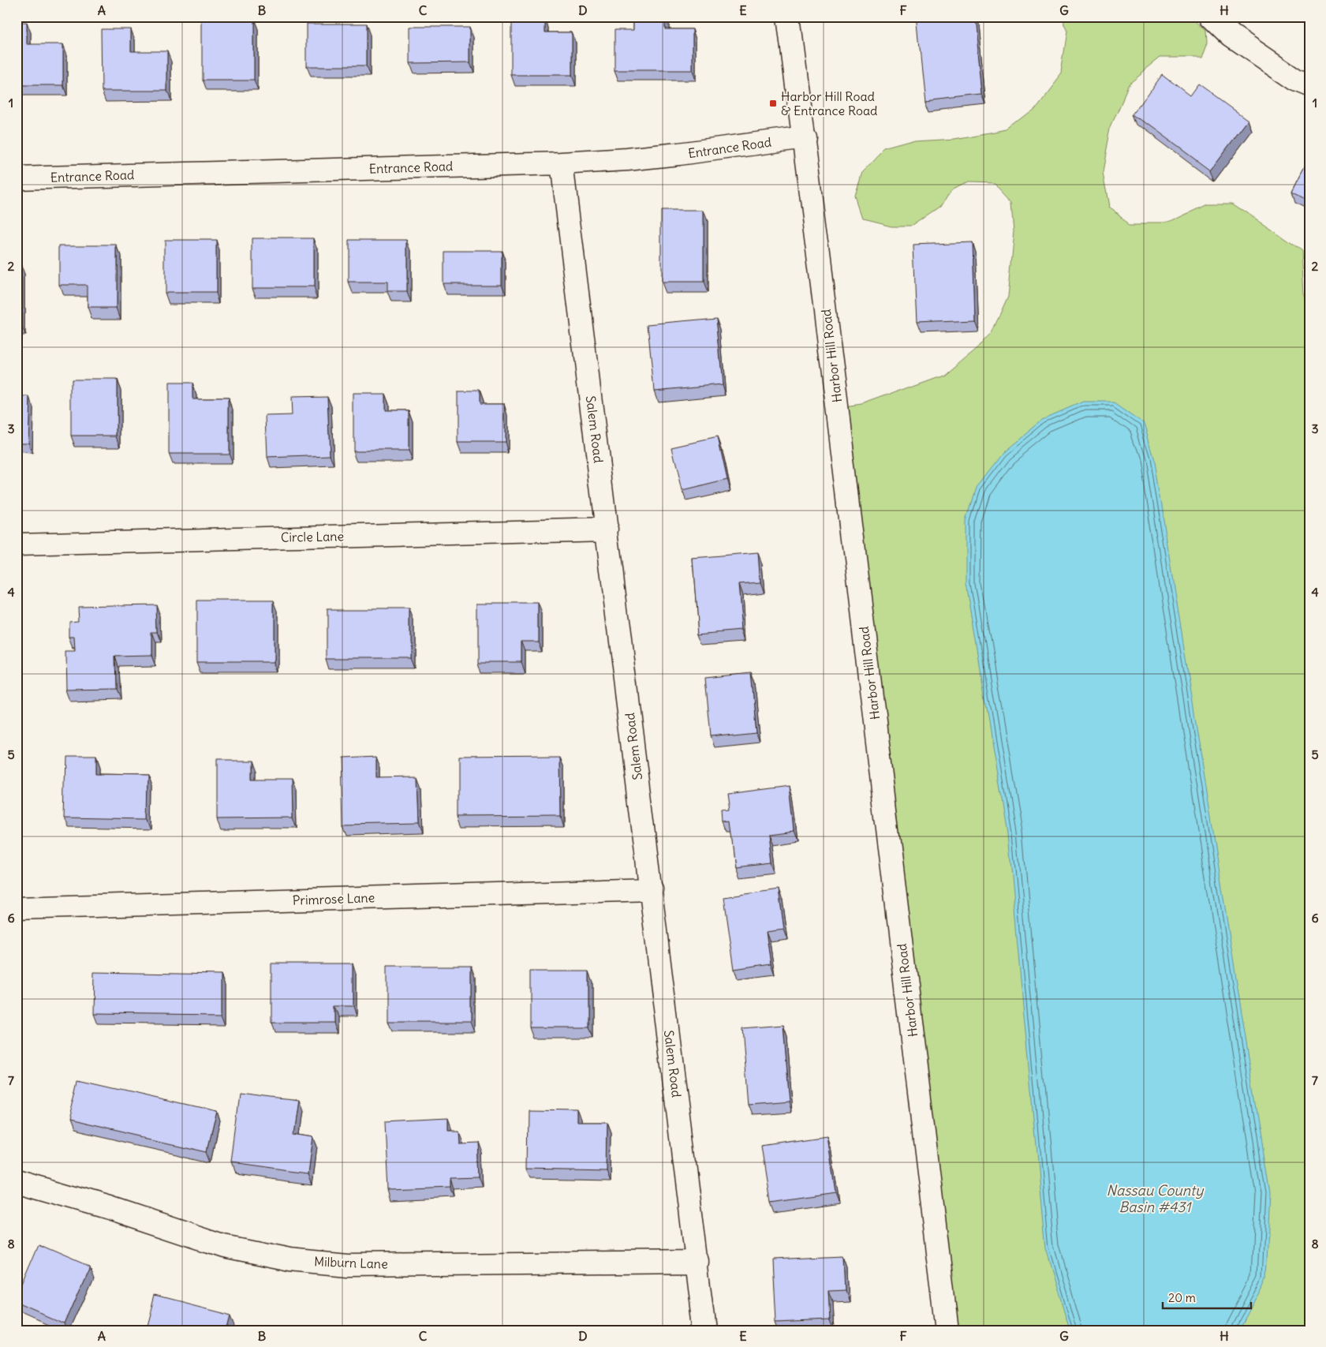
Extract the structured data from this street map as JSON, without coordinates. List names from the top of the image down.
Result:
{
  "streets": {
    "street": [
      "Entrance Road",
      "Harbor Hill Road",
      "Salem Road",
      "Circle Lane",
      "Primrose Lane",
      "Milburn Lane"
    ]
  },
  "crossings": [
    ["Entrance Road", "Harbor Hill Road"],
    ["Entrance Road", "Salem Road"],
    ["Salem Road", "Circle Lane"],
    ["Salem Road", "Primrose Lane"],
    ["Salem Road", "Milburn Lane"]
  ],
  "water": ["Nassau County Basin #431"],
  "places": {
    "transit": ["Harbor Hill Road & Entrance Road"]
  },
  "scale_bar": "20 m",
  "grid": {
    "columns": [
      "A",
      "B",
      "C",
      "D",
      "E",
      "F",
      "G",
      "H"
    ],
    "rows": [
      "1",
      "2",
      "3",
      "4",
      "5",
      "6",
      "7",
      "8"
    ]
  }
}
